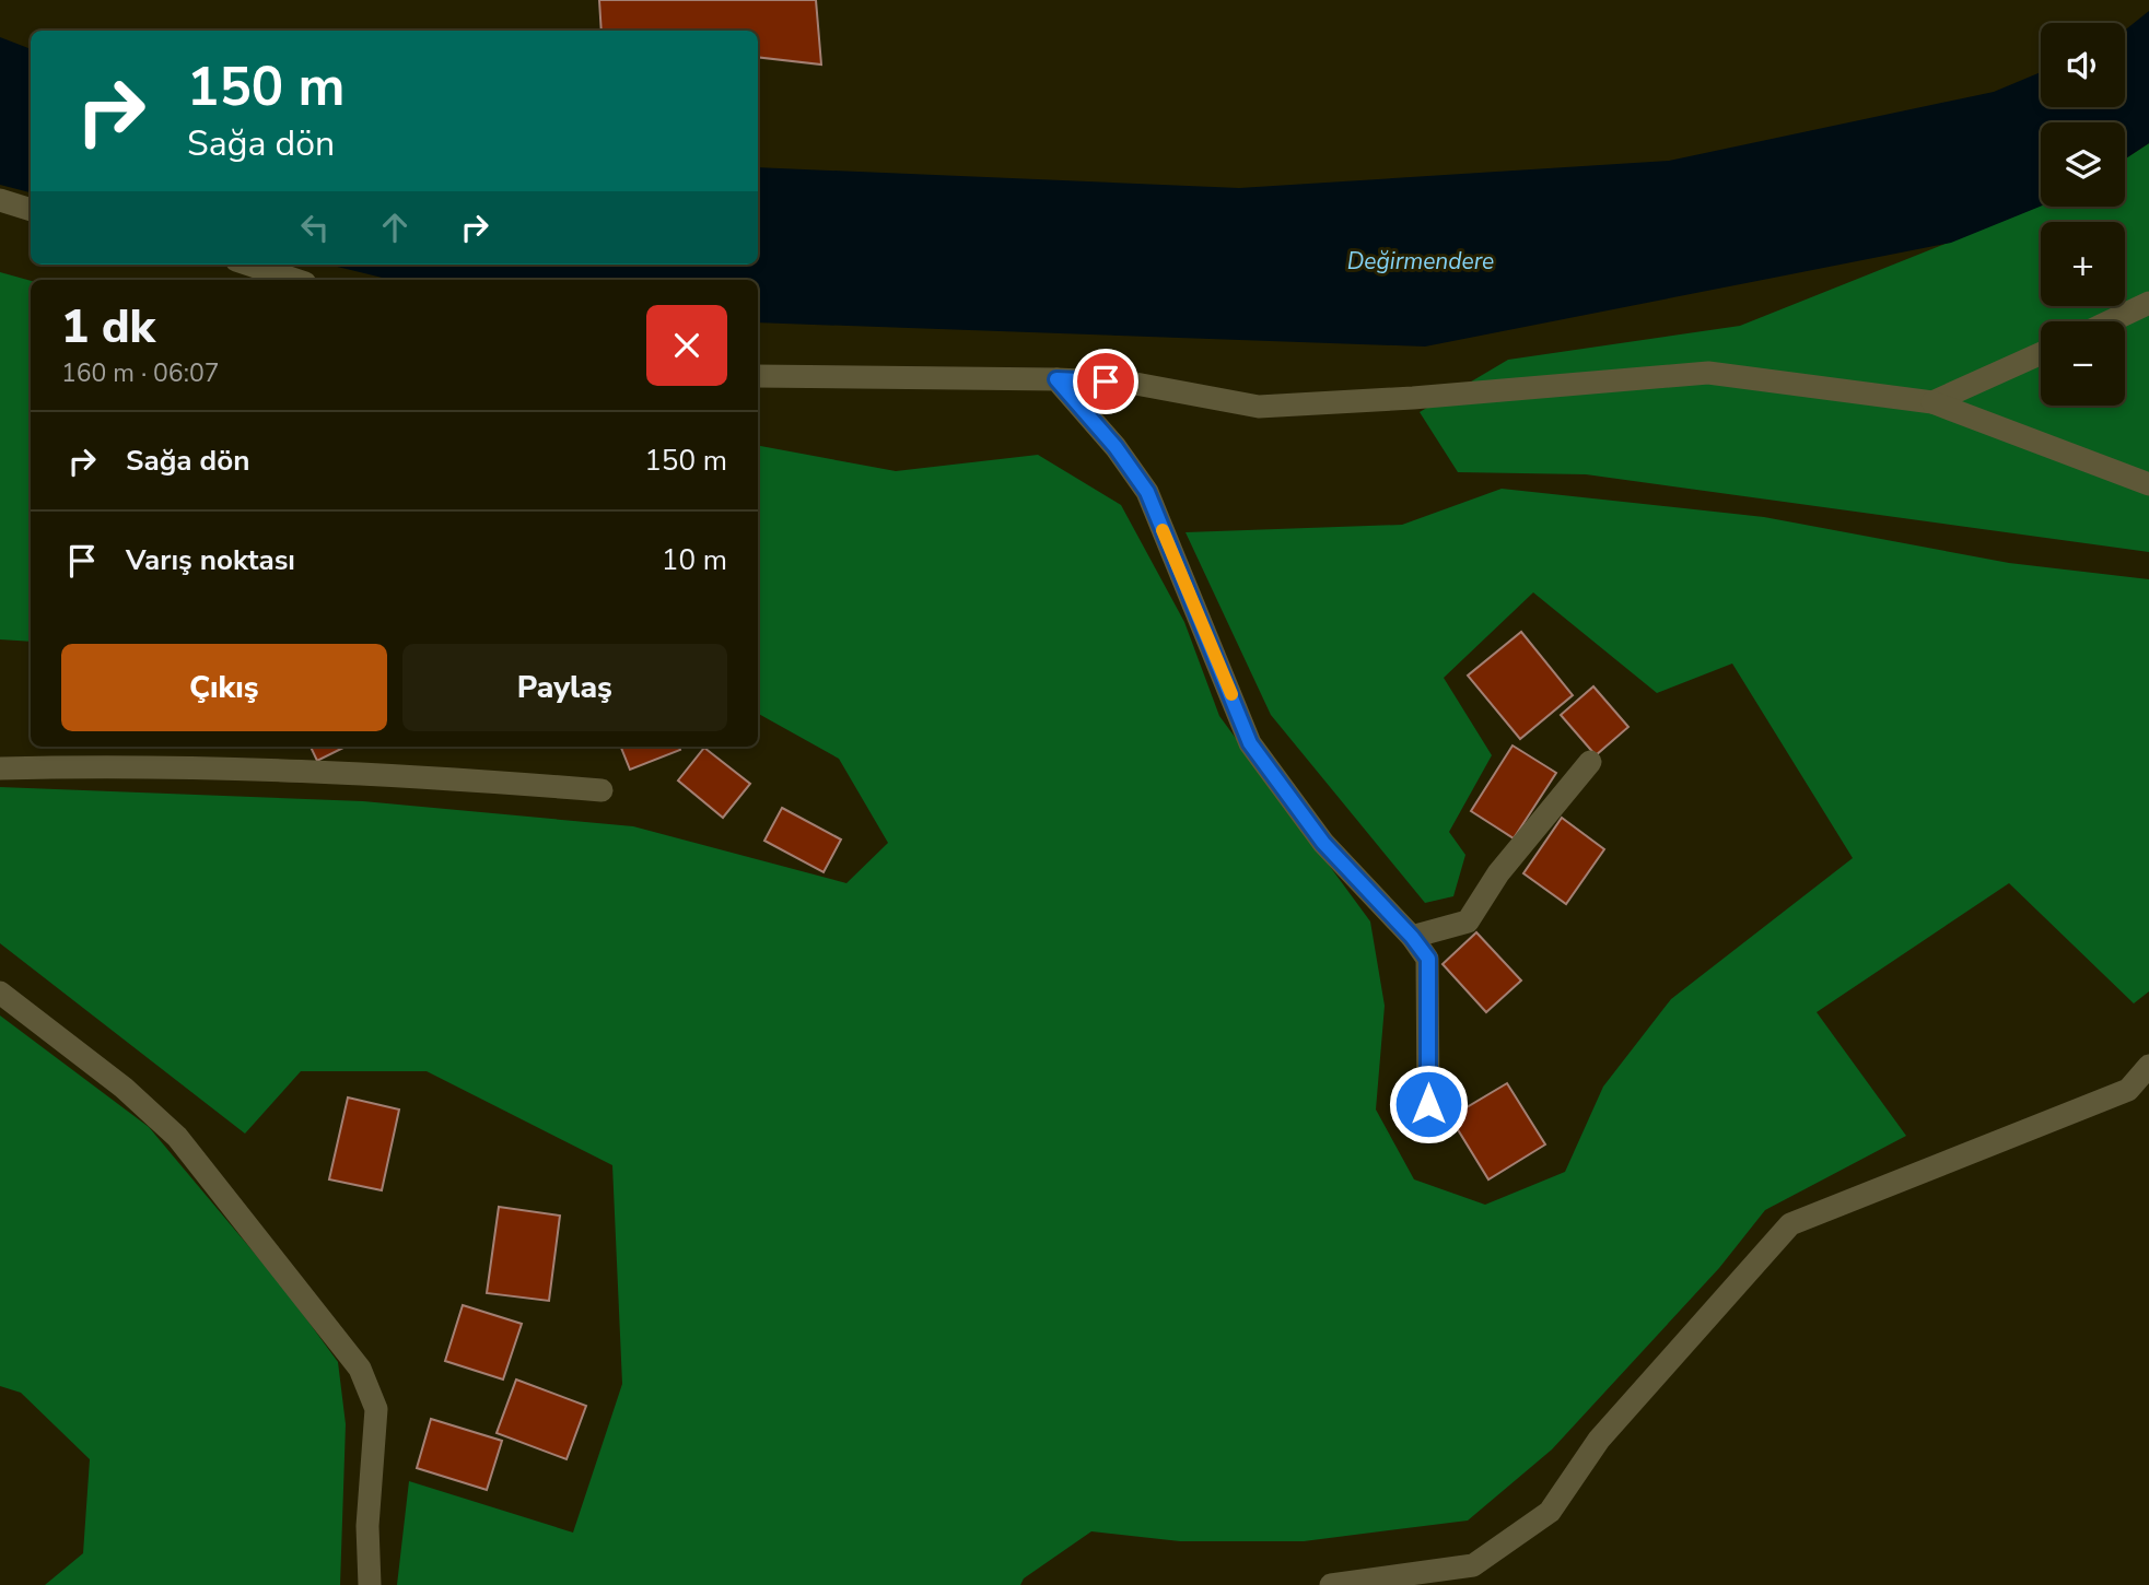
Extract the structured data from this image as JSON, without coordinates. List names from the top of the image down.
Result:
{
  "water": ["Değirmendere"],
  "page": {
    "map_buttons": ["+", "−"],
    "turn": ["150 m", "Sağa dön"],
    "heading": ["1 dk", "160 m · 06:07"],
    "list": [
      {
        "name": "Sağa dön",
        "value": "150 m"
      },
      {
        "name": "Varış noktası",
        "value": "10 m"
      }
    ],
    "buttons": ["Çıkış", "Paylaş"]
  }
}
